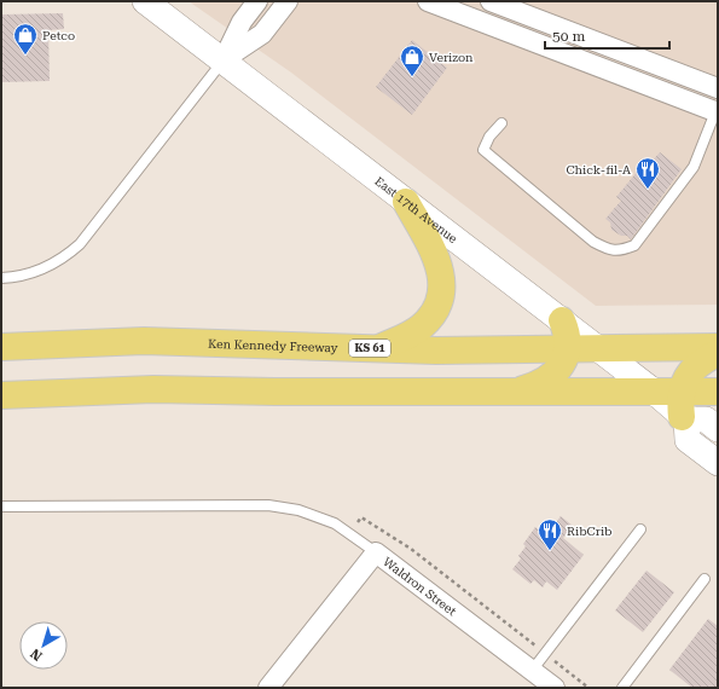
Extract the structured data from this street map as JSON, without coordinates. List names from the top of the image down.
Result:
{
  "streets": {
    "highway": ["Ken Kennedy Freeway", "KS 61"],
    "street": ["East 17th Avenue", "Waldron Street"]
  },
  "crossings": [
    ["East 17th Avenue", "Ken Kennedy Freeway"]
  ],
  "places": {
    "shop": ["Petco", "Verizon"],
    "restaurant": ["Chick-fil-A", "RibCrib"]
  },
  "scale_bar": "50 m",
  "north": "bottom left"
}
